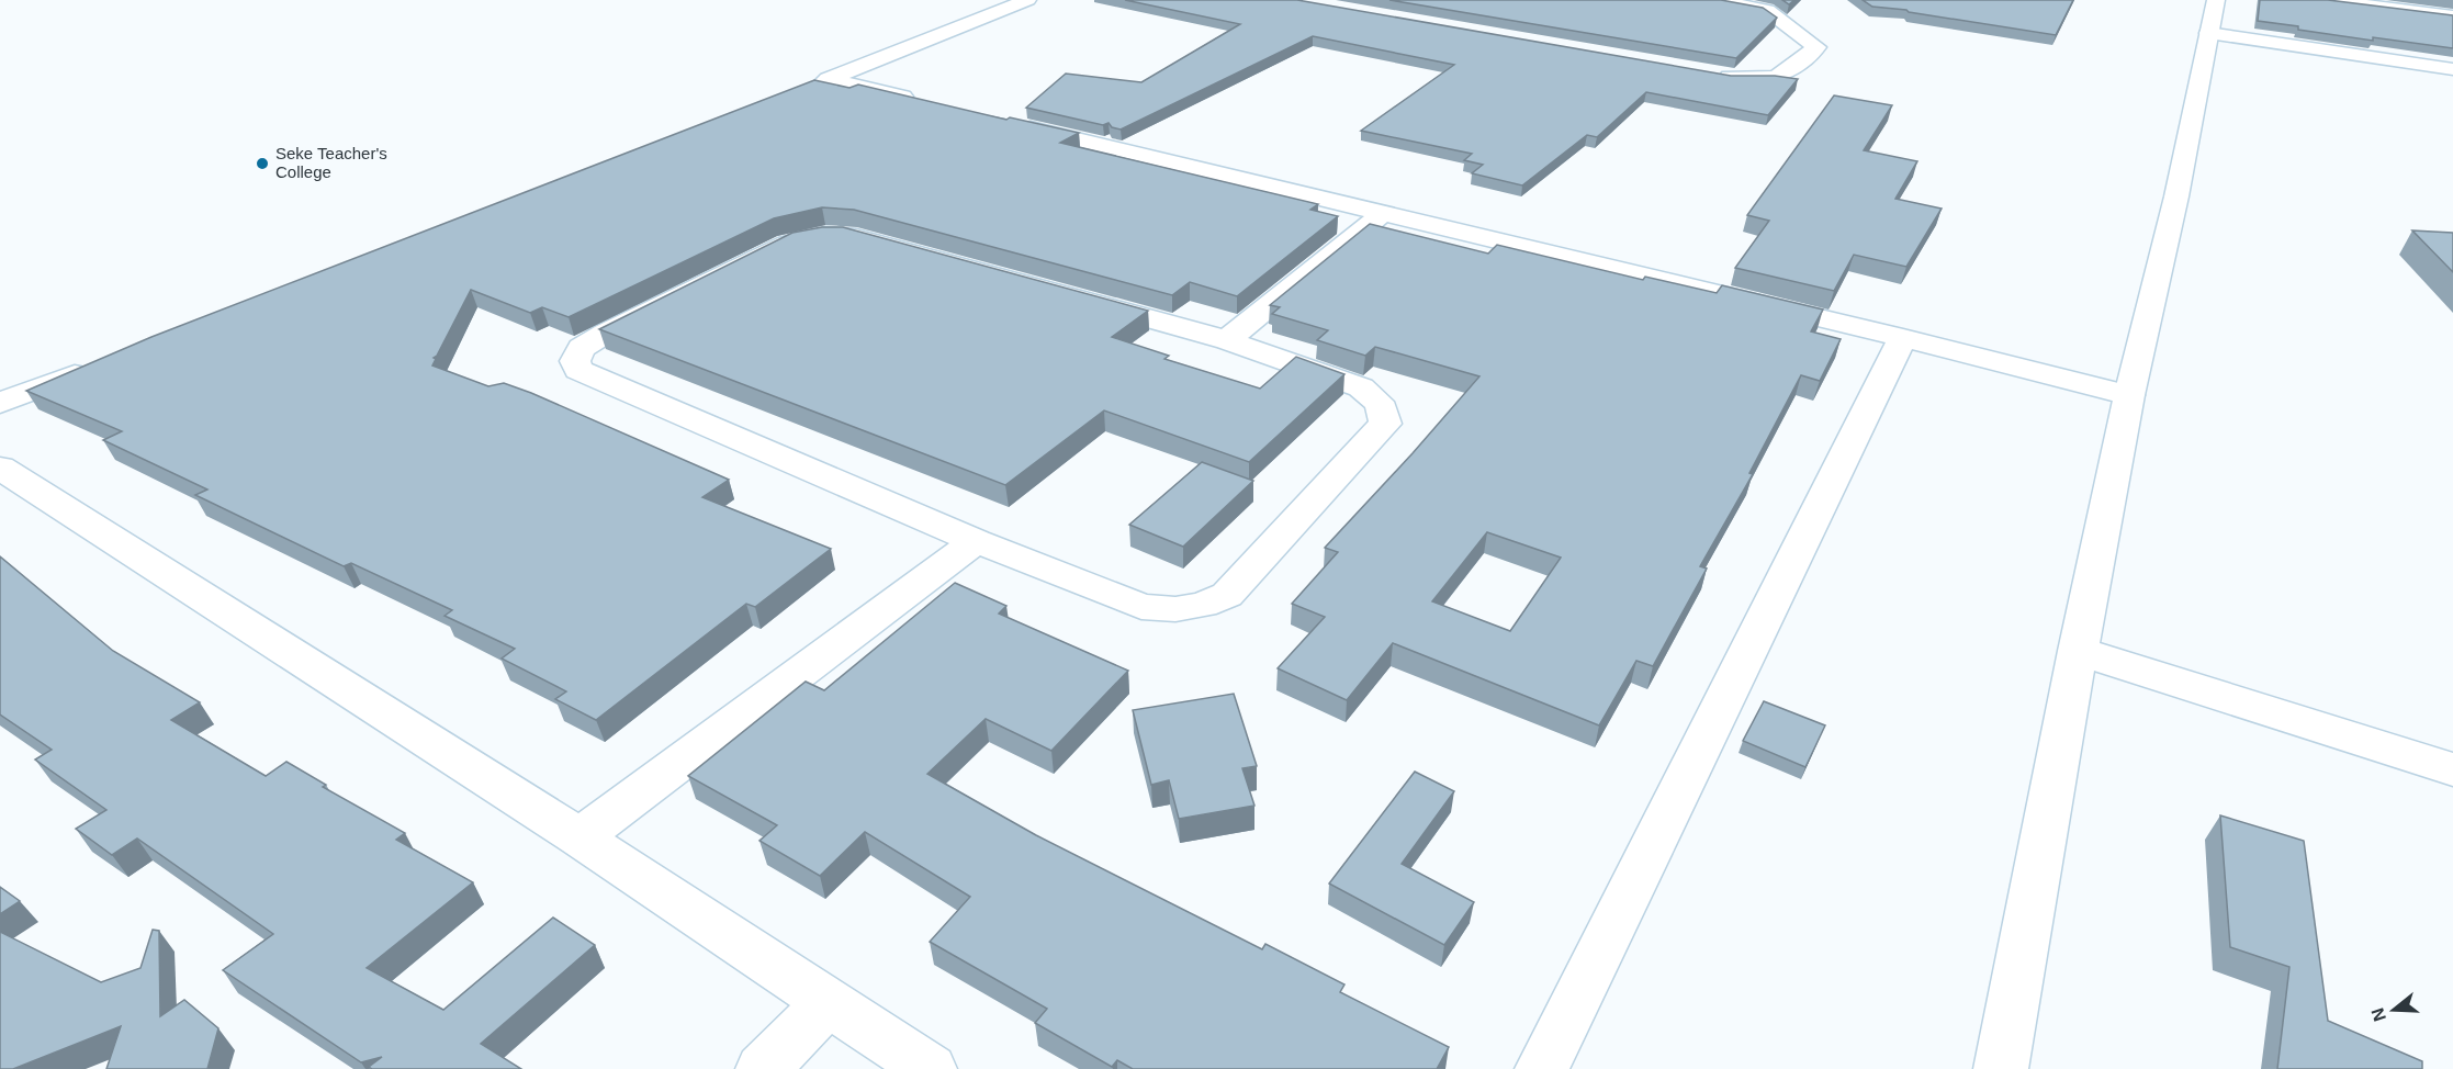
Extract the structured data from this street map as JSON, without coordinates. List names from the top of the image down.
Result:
{
  "places": ["Seke Teacher's College"],
  "north": "left"
}
